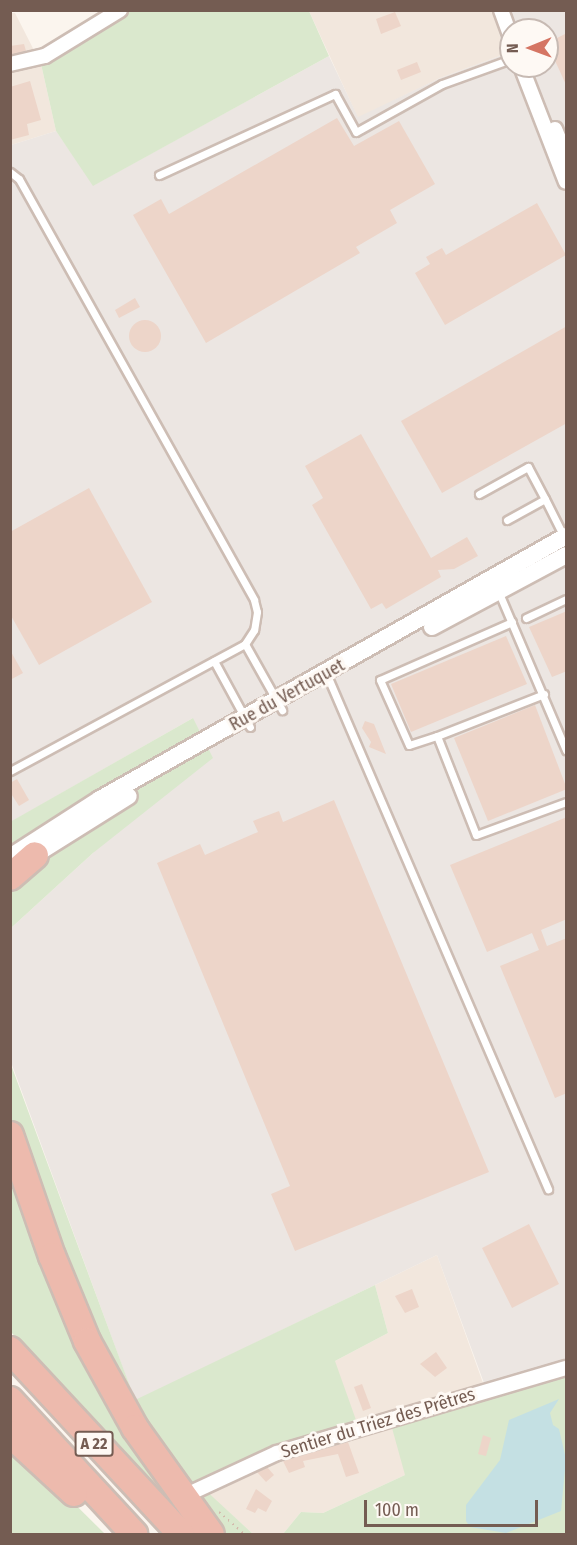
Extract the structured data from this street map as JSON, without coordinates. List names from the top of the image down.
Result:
{
  "streets": {
    "highway": ["A 22"],
    "street": ["Rue du Vertuquet", "Sentier du Triez des Prêtres"]
  },
  "scale_bar": "100 m",
  "north": "left"
}
